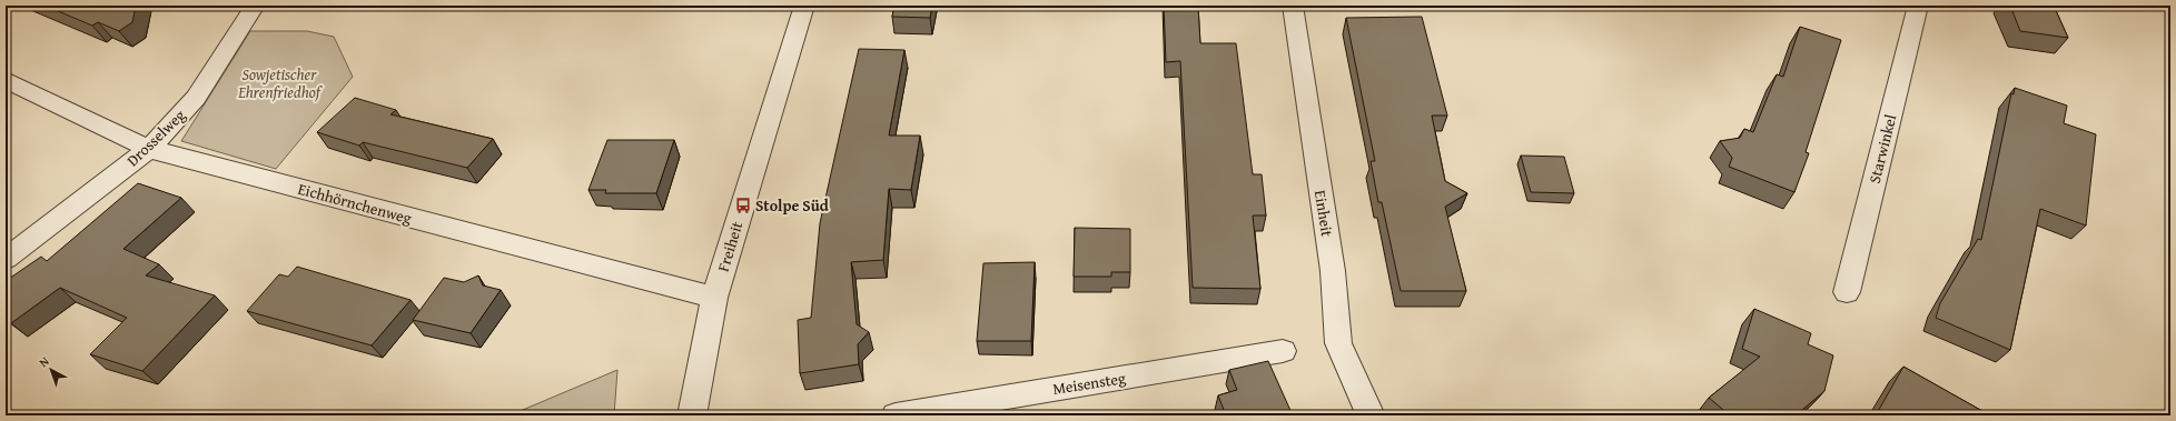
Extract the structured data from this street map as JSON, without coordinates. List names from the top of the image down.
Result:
{
  "streets": {
    "street": [
      "Drosselweg",
      "Starwinkel",
      "Eichhörnchenweg",
      "Einheit",
      "Freiheit",
      "Meisensteg"
    ]
  },
  "crossings": [
    ["Drosselweg", "Eichhörnchenweg"],
    ["Eichhörnchenweg", "Freiheit"]
  ],
  "parks": ["Sowjetischer Ehrenfriedhof"],
  "places": {
    "bus stop": ["Stolpe Süd"]
  },
  "north": "top left"
}
